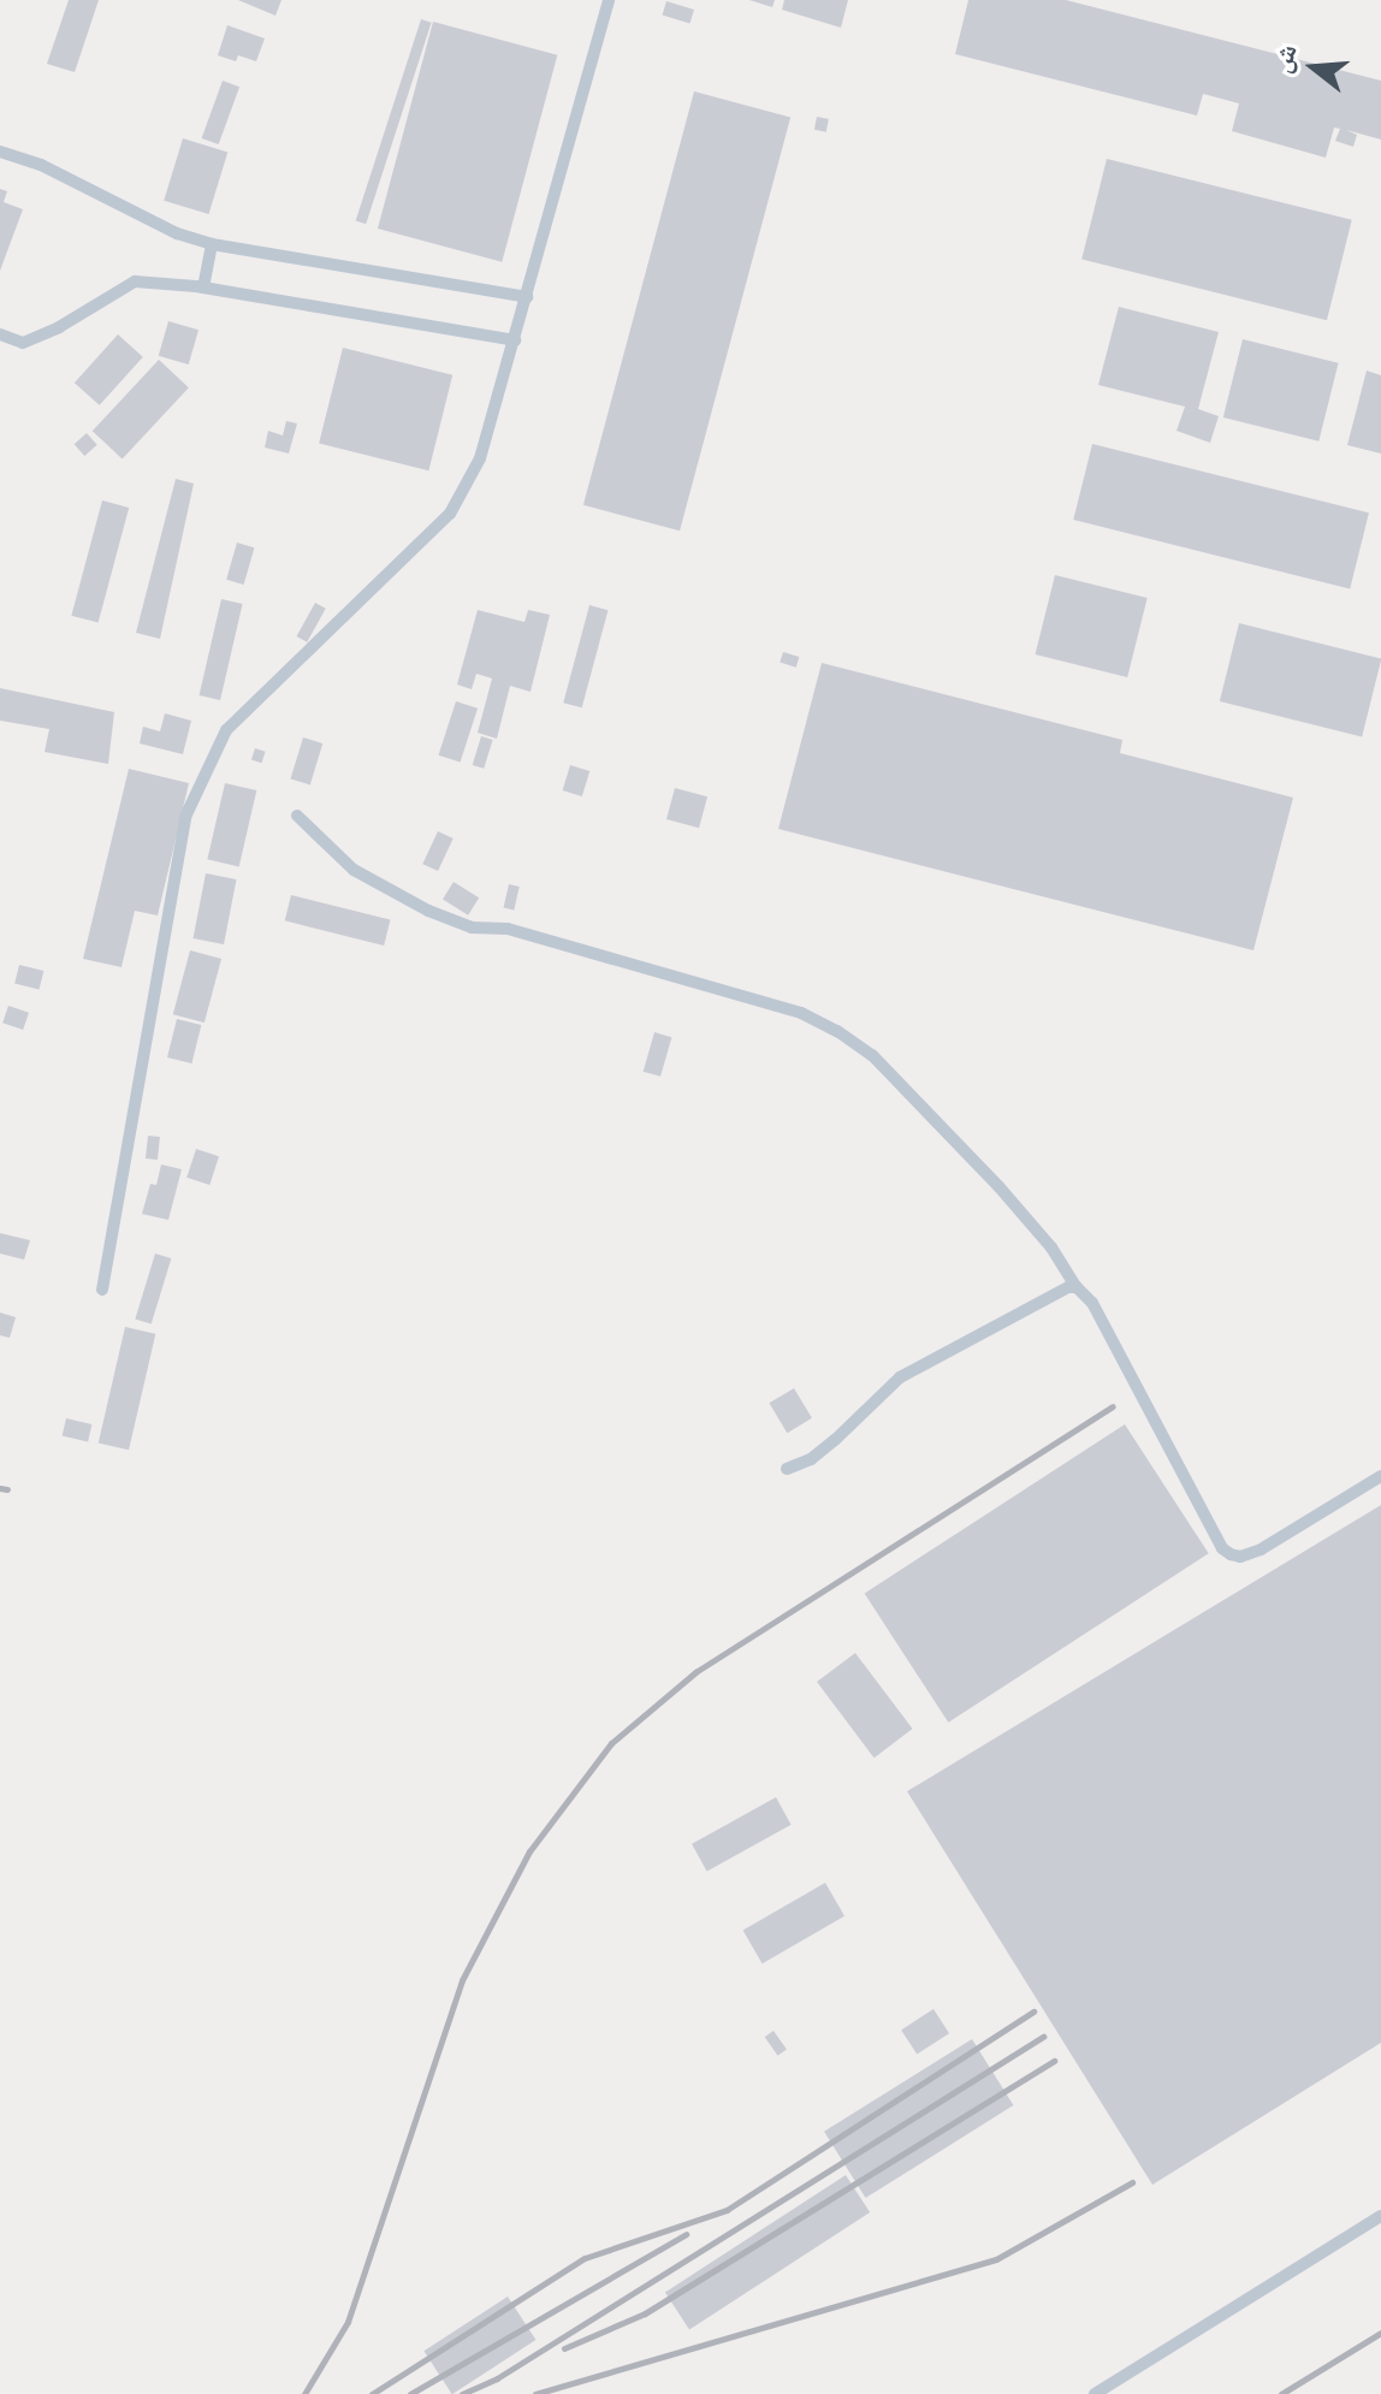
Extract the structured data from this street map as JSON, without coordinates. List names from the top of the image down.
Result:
{
  "north": "left"
}
